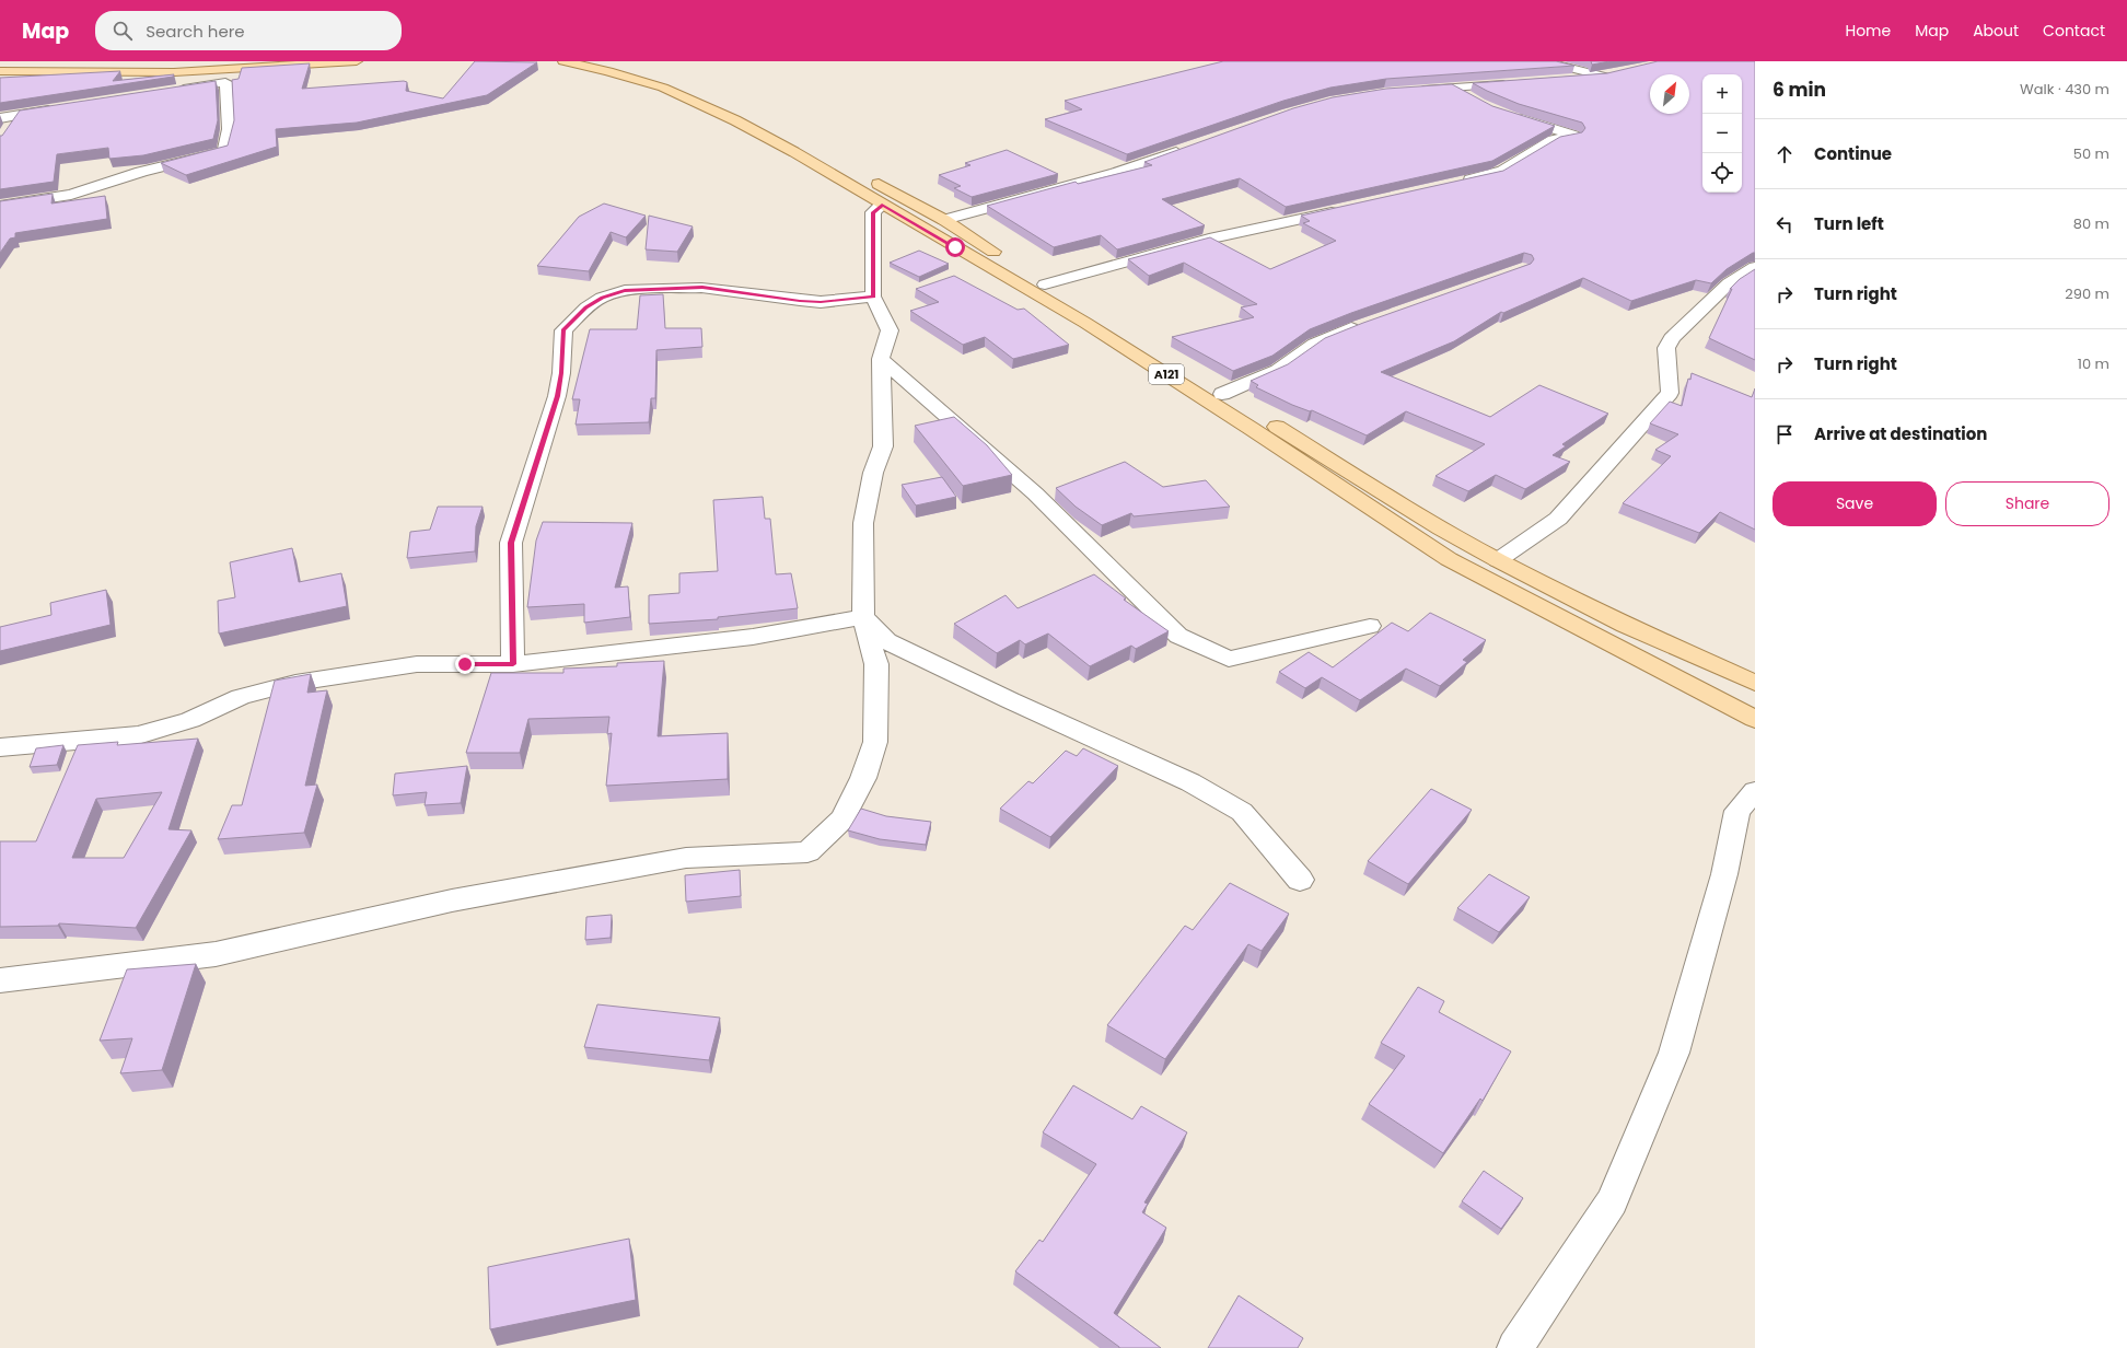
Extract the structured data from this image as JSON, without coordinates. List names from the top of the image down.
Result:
{
  "streets": {
    "main road": ["A121"]
  },
  "north": "top right",
  "page": {
    "header": "Map",
    "search": "Search here",
    "nav": [
      "Home",
      "Map",
      "About",
      "Contact"
    ],
    "heading": ["6 min", "Walk · 430 m"],
    "map_buttons": ["+", "−"],
    "list": [
      ["Continue", "50 m"],
      ["Turn left", "80 m"],
      ["Turn right", "290 m"],
      ["Turn right", "10 m"],
      "Arrive at destination"
    ],
    "buttons": ["Save", "Share"]
  }
}
